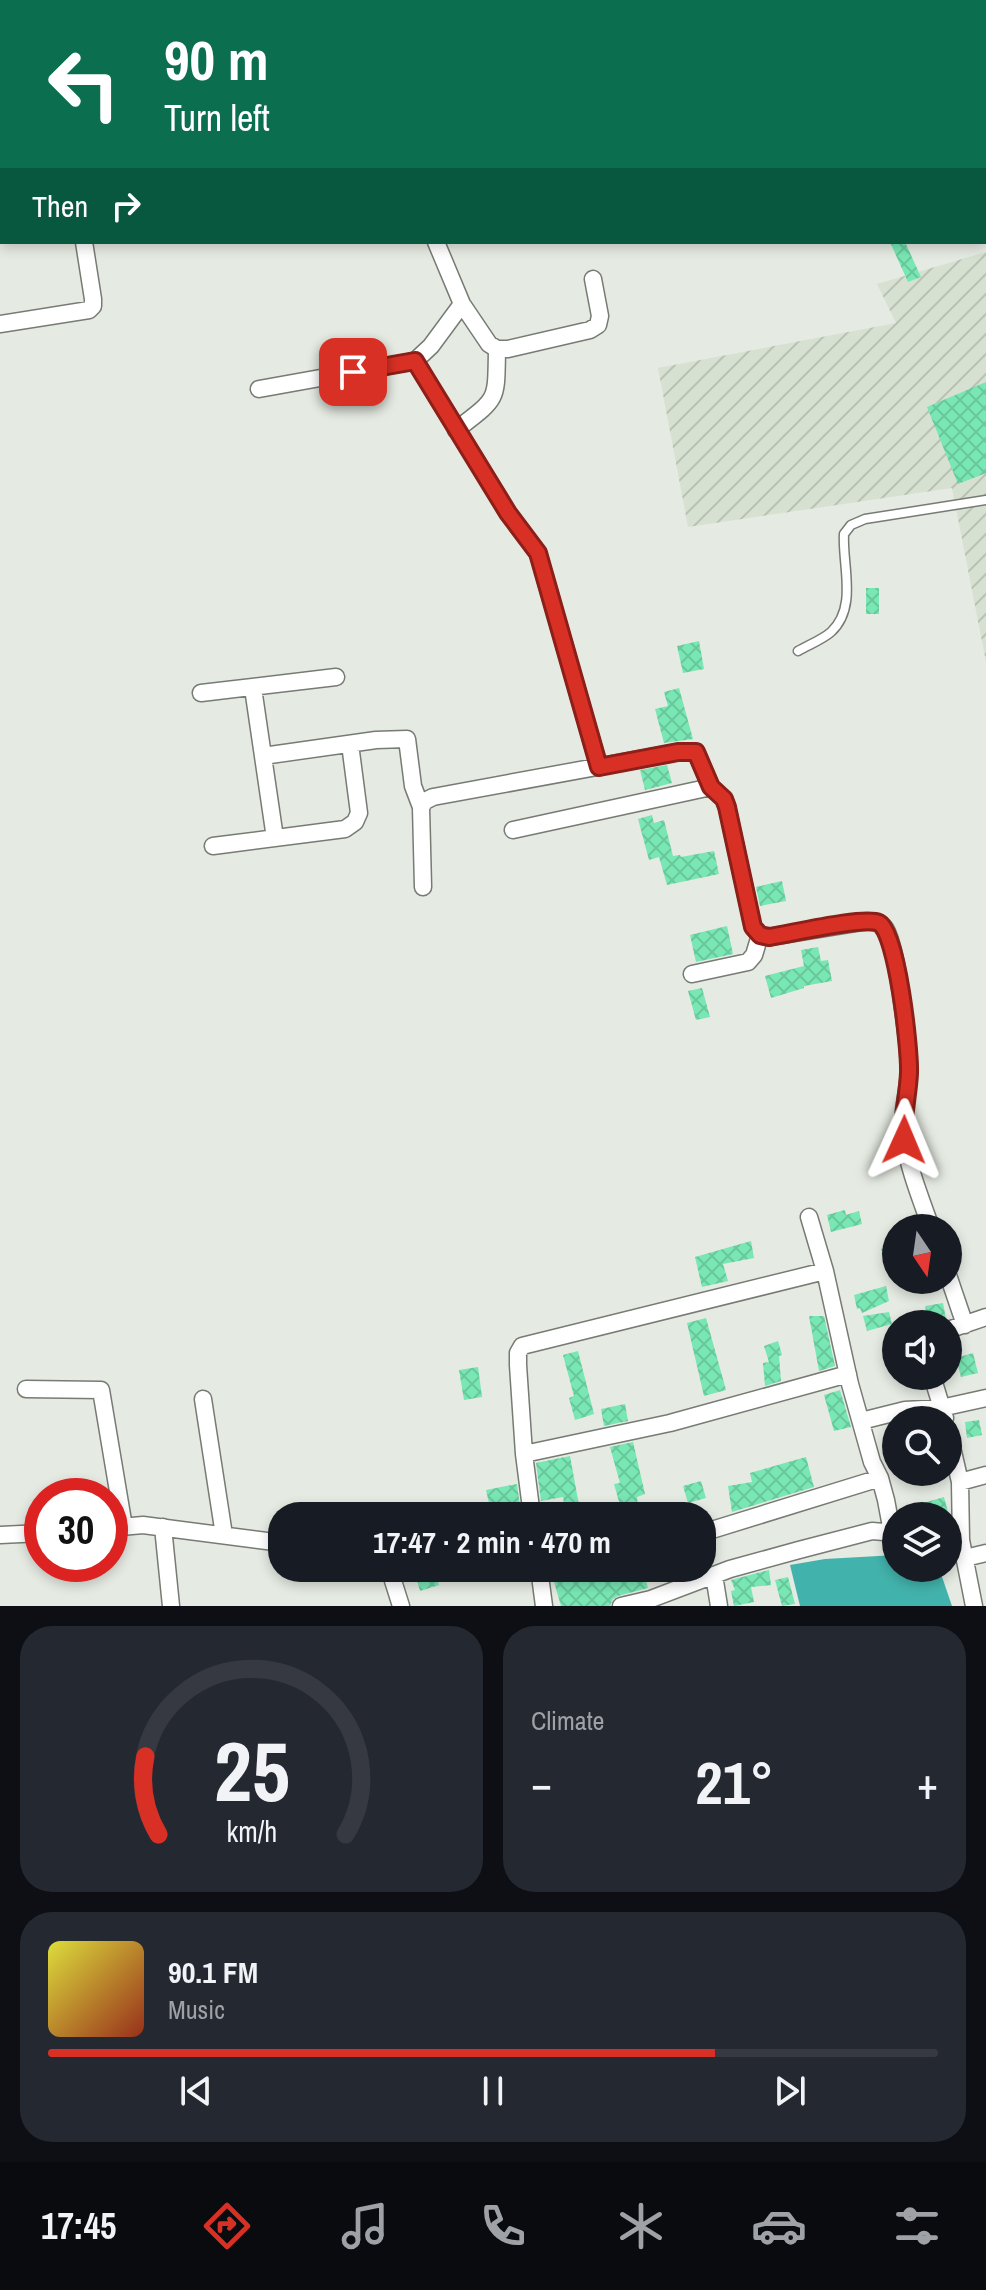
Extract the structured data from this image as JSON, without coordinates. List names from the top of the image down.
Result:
{
  "north": "bottom",
  "page": {
    "turn": ["90 m", "Turn left"],
    "then": "Then",
    "limit": "30",
    "trip": "17:47 · 2 min · 470 m",
    "tile": "Climate",
    "heat": ["−", "21°", "+"],
    "song": ["90.1 FM", "Music"],
    "tabs": "17:45",
    "gauge": ["25", "km/h"]
  }
}
